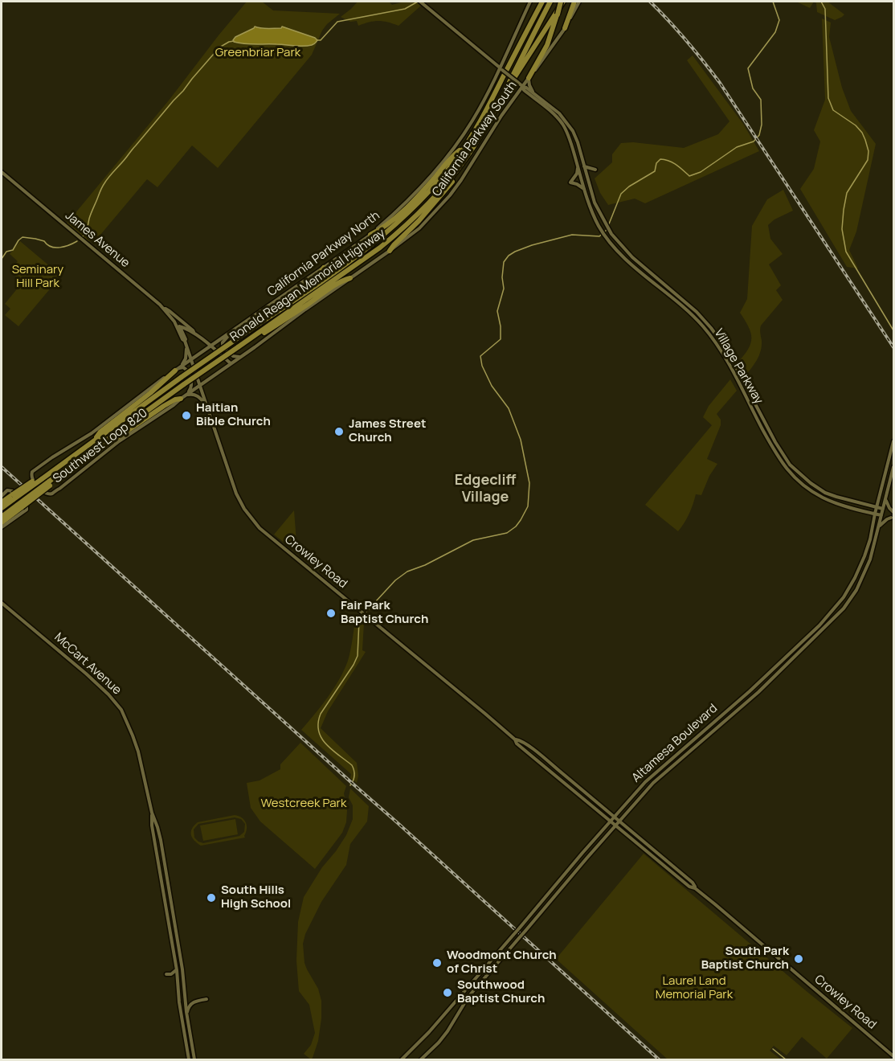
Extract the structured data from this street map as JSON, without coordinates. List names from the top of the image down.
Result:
{
  "streets": {
    "highway": ["Ronald Reagan Memorial Highway"],
    "main road": [
      "California Parkway South",
      "James Avenue",
      "California Parkway North",
      "Village Parkway",
      "Southwest Loop 820",
      "Crowley Road",
      "McCart Avenue",
      "Altamesa Boulevard"
    ]
  },
  "crossings": [
    ["California Parkway South", "Southwest Loop 820"],
    ["California Parkway South", "Crowley Road"],
    ["James Avenue", "Crowley Road"],
    ["California Parkway North", "Southwest Loop 820"],
    ["Village Parkway", "Altamesa Boulevard"],
    ["Southwest Loop 820", "Crowley Road"],
    ["Crowley Road", "Altamesa Boulevard"]
  ],
  "districts": ["Edgecliff Village"],
  "parks": [
    "Greenbriar Park",
    "Seminary Hill Park",
    "Westcreek Park",
    "Laurel Land Memorial Park"
  ],
  "places": [
    "Haitian Bible Church",
    "James Street Church",
    "Fair Park Baptist Church",
    "South Hills High School",
    "South Park Baptist Church",
    "Woodmont Church of Christ",
    "Southwood Baptist Church"
  ]
}
